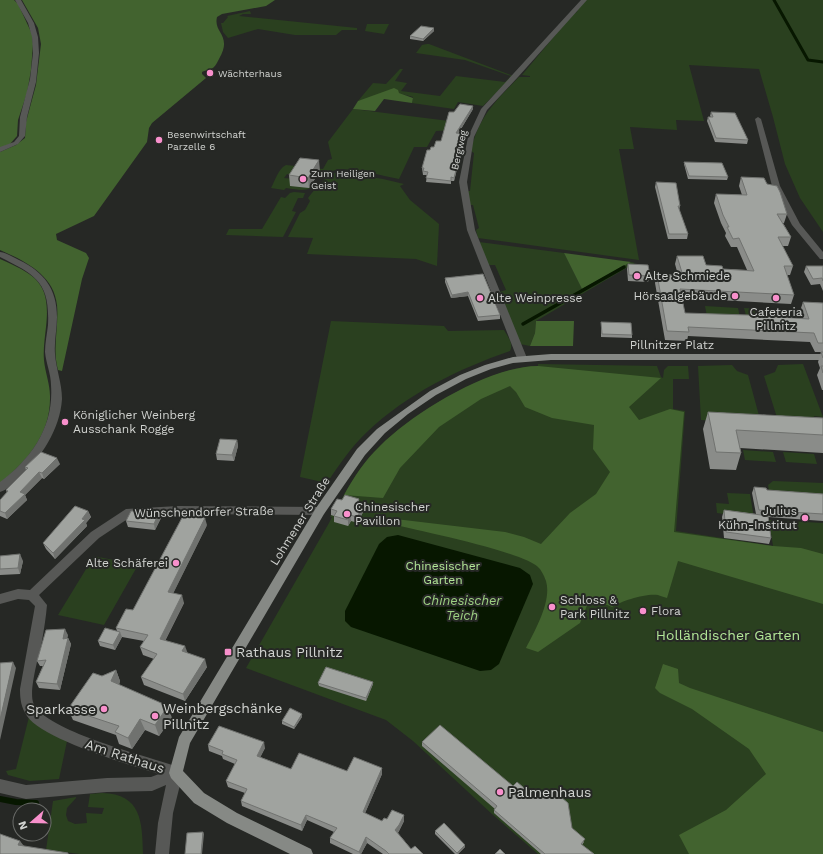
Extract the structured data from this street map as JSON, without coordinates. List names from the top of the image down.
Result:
{
  "streets": {
    "main road": ["Pillnitzer Platz", "Lohmener Straße"],
    "street": ["Bergweg", "Wünschendorfer Straße", "Am Rathaus"]
  },
  "crossings": [
    ["Bergweg", "Pillnitzer Platz"],
    ["Bergweg", "Lohmener Straße"],
    ["Pillnitzer Platz", "Lohmener Straße"],
    ["Wünschendorfer Straße", "Lohmener Straße"],
    ["Wünschendorfer Straße", "Am Rathaus"],
    ["Lohmener Straße", "Am Rathaus"]
  ],
  "water": ["Chinesischer Teich"],
  "parks": ["Chinesischer Garten", "Holländischer Garten"],
  "places": {
    "other": [
      "Wächterhaus",
      "Besenwirtschaft Parzelle 6",
      "Zum Heiligen Geist",
      "Alte Schmiede",
      "Hörsaalgebäude",
      "Alte Weinpresse",
      "Cafeteria Pillnitz",
      "Königlicher Weinberg Ausschank Rogge",
      "Chinesischer Pavillon",
      "Julius Kühn-Institut",
      "Alte Schäferei",
      "Schloss & Park Pillnitz",
      "Flora",
      "Sparkasse",
      "Weinbergschänke Pillnitz",
      "Palmenhaus"
    ],
    "transit": ["Rathaus Pillnitz"]
  },
  "north": "left"
}
